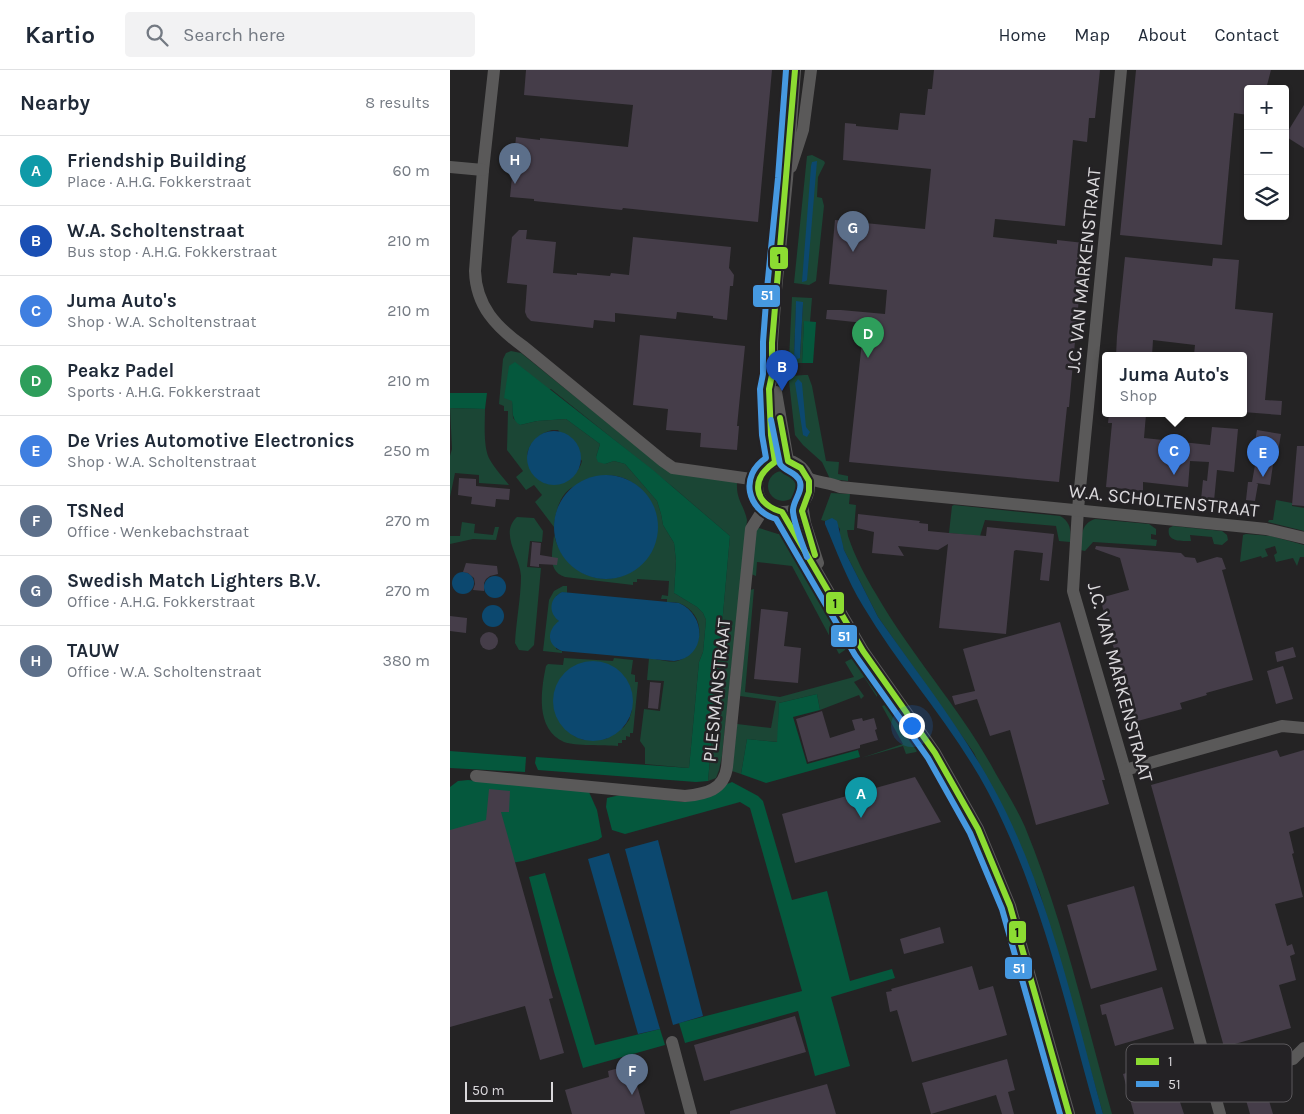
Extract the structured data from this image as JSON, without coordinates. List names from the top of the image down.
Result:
{
  "streets": {
    "street": ["J.C. VAN MARKENSTRAAT", "W.A. SCHOLTENSTRAAT", "PLESMANSTRAAT"]
  },
  "crossings": [
    ["J.C. VAN MARKENSTRAAT", "W.A. SCHOLTENSTRAAT"],
    ["W.A. SCHOLTENSTRAAT", "PLESMANSTRAAT"]
  ],
  "lines": ["transit line 1", "transit line 51"],
  "legend": ["1", "51"],
  "scale_bar": "50 m",
  "page": {
    "header": "Kartio",
    "search": "Search here",
    "nav": [
      "Home",
      "Map",
      "About",
      "Contact"
    ],
    "heading": ["Nearby", "8 results"],
    "map_buttons": ["+", "−"],
    "list": [
      {
        "mark": "A",
        "name": "Friendship Building",
        "note": "Place · A.H.G. Fokkerstraat",
        "value": "60 m"
      },
      {
        "mark": "B",
        "name": "W.A. Scholtenstraat",
        "note": "Bus stop · A.H.G. Fokkerstraat",
        "value": "210 m"
      },
      {
        "mark": "C",
        "name": "Juma Auto's",
        "note": "Shop · W.A. Scholtenstraat",
        "value": "210 m"
      },
      {
        "mark": "D",
        "name": "Peakz Padel",
        "note": "Sports · A.H.G. Fokkerstraat",
        "value": "210 m"
      },
      {
        "mark": "E",
        "name": "De Vries Automotive Electronics",
        "note": "Shop · W.A. Scholtenstraat",
        "value": "250 m"
      },
      {
        "mark": "F",
        "name": "TSNed",
        "note": "Office · Wenkebachstraat",
        "value": "270 m"
      },
      {
        "mark": "G",
        "name": "Swedish Match Lighters B.V.",
        "note": "Office · A.H.G. Fokkerstraat",
        "value": "270 m"
      },
      {
        "mark": "H",
        "name": "TAUW",
        "note": "Office · W.A. Scholtenstraat",
        "value": "380 m"
      }
    ],
    "pins": [
      "H",
      "G",
      "D",
      "B",
      "C",
      "E",
      "A",
      "F"
    ],
    "popup": ["Juma Auto's", "Shop"],
    "scale": "50 m"
  }
}
